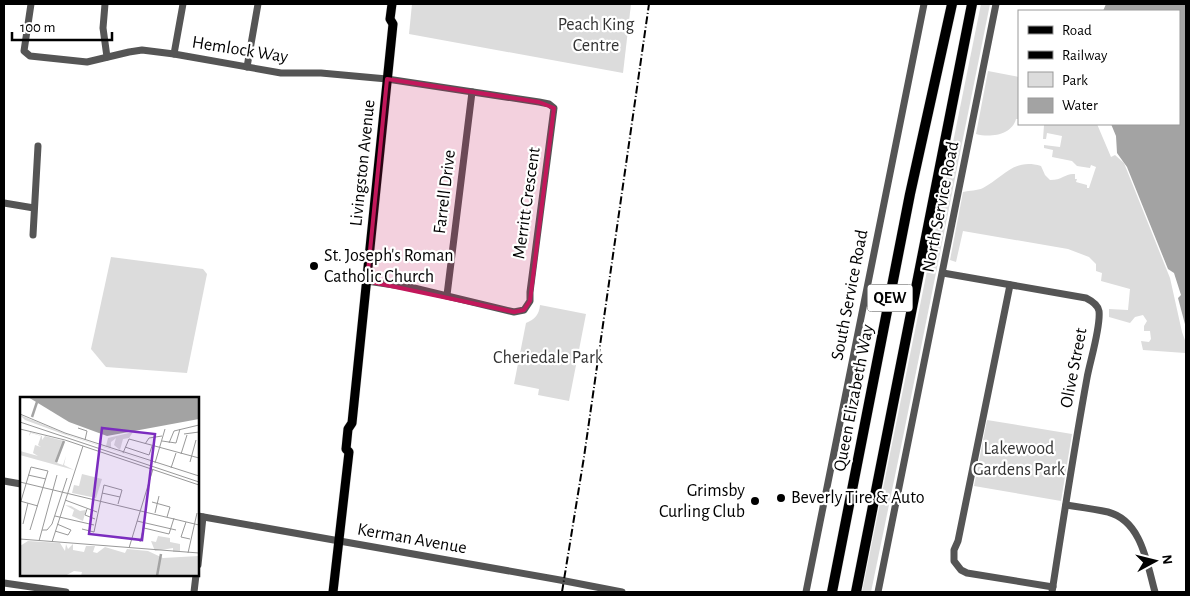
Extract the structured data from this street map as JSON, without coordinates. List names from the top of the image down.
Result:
{
  "streets": {
    "highway": ["QEW", "Queen Elizabeth Way"],
    "main road": ["Livingston Avenue"],
    "street": [
      "Hemlock Way",
      "Farrell Drive",
      "Merritt Crescent",
      "North Service Road",
      "South Service Road",
      "Olive Street",
      "Kerman Avenue"
    ]
  },
  "crossings": [
    ["Hemlock Way", "Livingston Avenue"],
    ["Hemlock Way", "Merritt Crescent"],
    ["Livingston Avenue", "Merritt Crescent"],
    ["Livingston Avenue", "Kerman Avenue"],
    ["Farrell Drive", "Merritt Crescent"],
    ["North Service Road", "Olive Street"]
  ],
  "parks": ["Peach King Centre", "Cheriedale Park", "Lakewood Gardens Park"],
  "places": ["St. Joseph's Roman Catholic Church", "Beverly Tire & Auto", "Grimsby Curling Club"],
  "legend": [
    "Road",
    "Railway",
    "Park",
    "Water"
  ],
  "scale_bar": "100 m",
  "north": "right"
}
